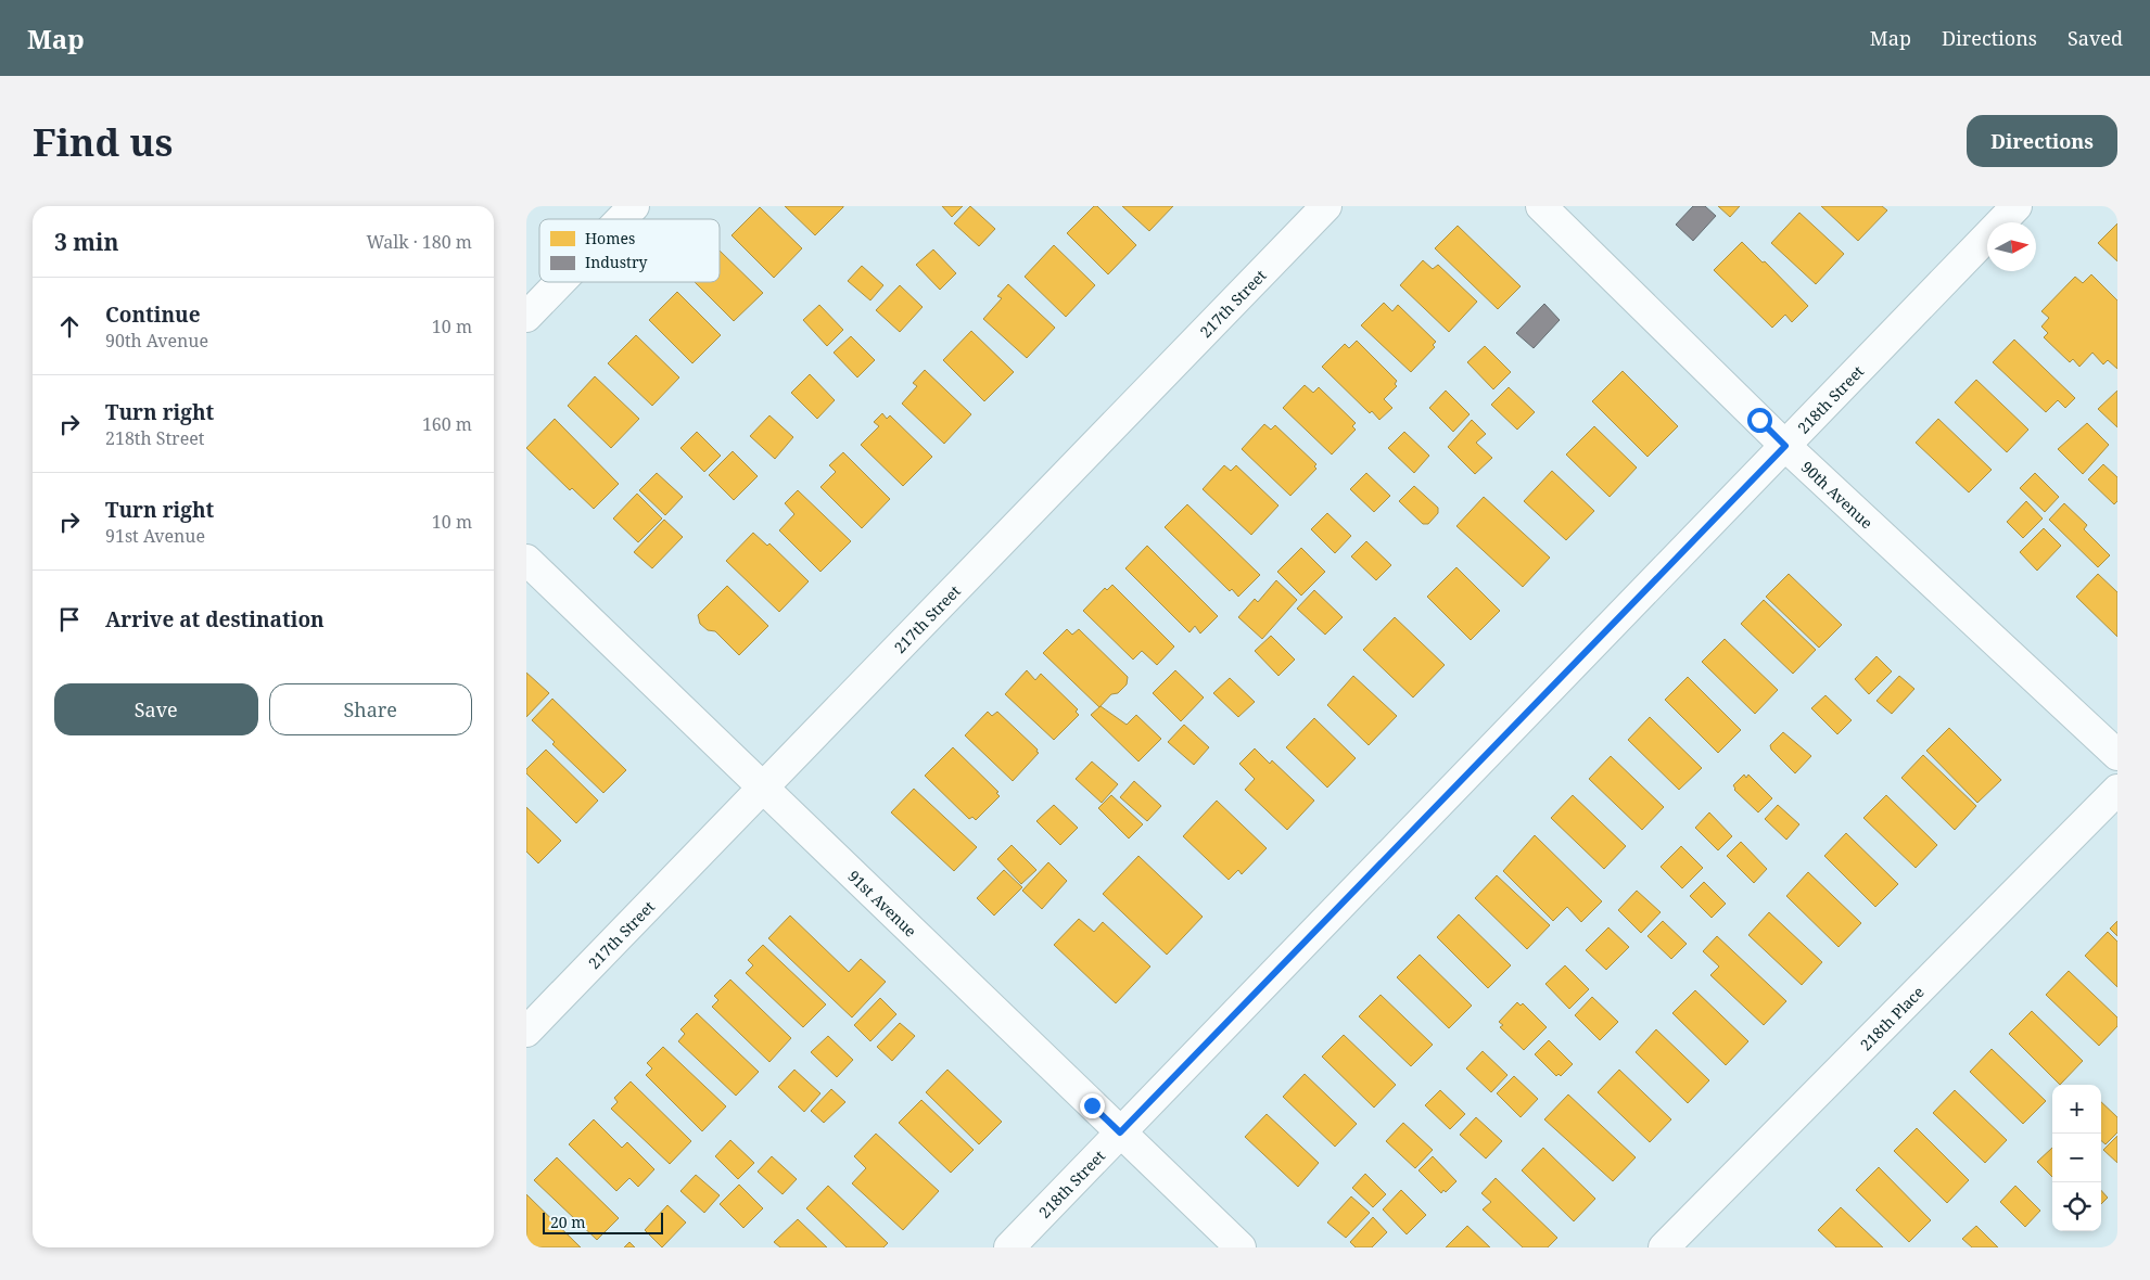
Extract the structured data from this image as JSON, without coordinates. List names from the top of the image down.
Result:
{
  "streets": {
    "street": [
      "217th Street",
      "218th Street",
      "90th Avenue",
      "91st Avenue",
      "218th Place"
    ]
  },
  "crossings": [
    ["217th Street", "91st Avenue"],
    ["218th Street", "90th Avenue"],
    ["218th Street", "91st Avenue"]
  ],
  "legend": ["Homes", "Industry"],
  "scale_bar": "20 m",
  "north": "right",
  "page": {
    "header": "Map",
    "nav": ["Map", "Directions", "Saved"],
    "buttons": [
      "Directions",
      ["Save", "Share"]
    ],
    "title": "Find us",
    "heading": ["3 min", "Walk · 180 m"],
    "list": [
      ["Continue", "90th Avenue", "10 m"],
      ["Turn right", "218th Street", "160 m"],
      ["Turn right", "91st Avenue", "10 m"],
      "Arrive at destination"
    ],
    "map_buttons": ["+", "−"],
    "scale": "20 m"
  }
}
